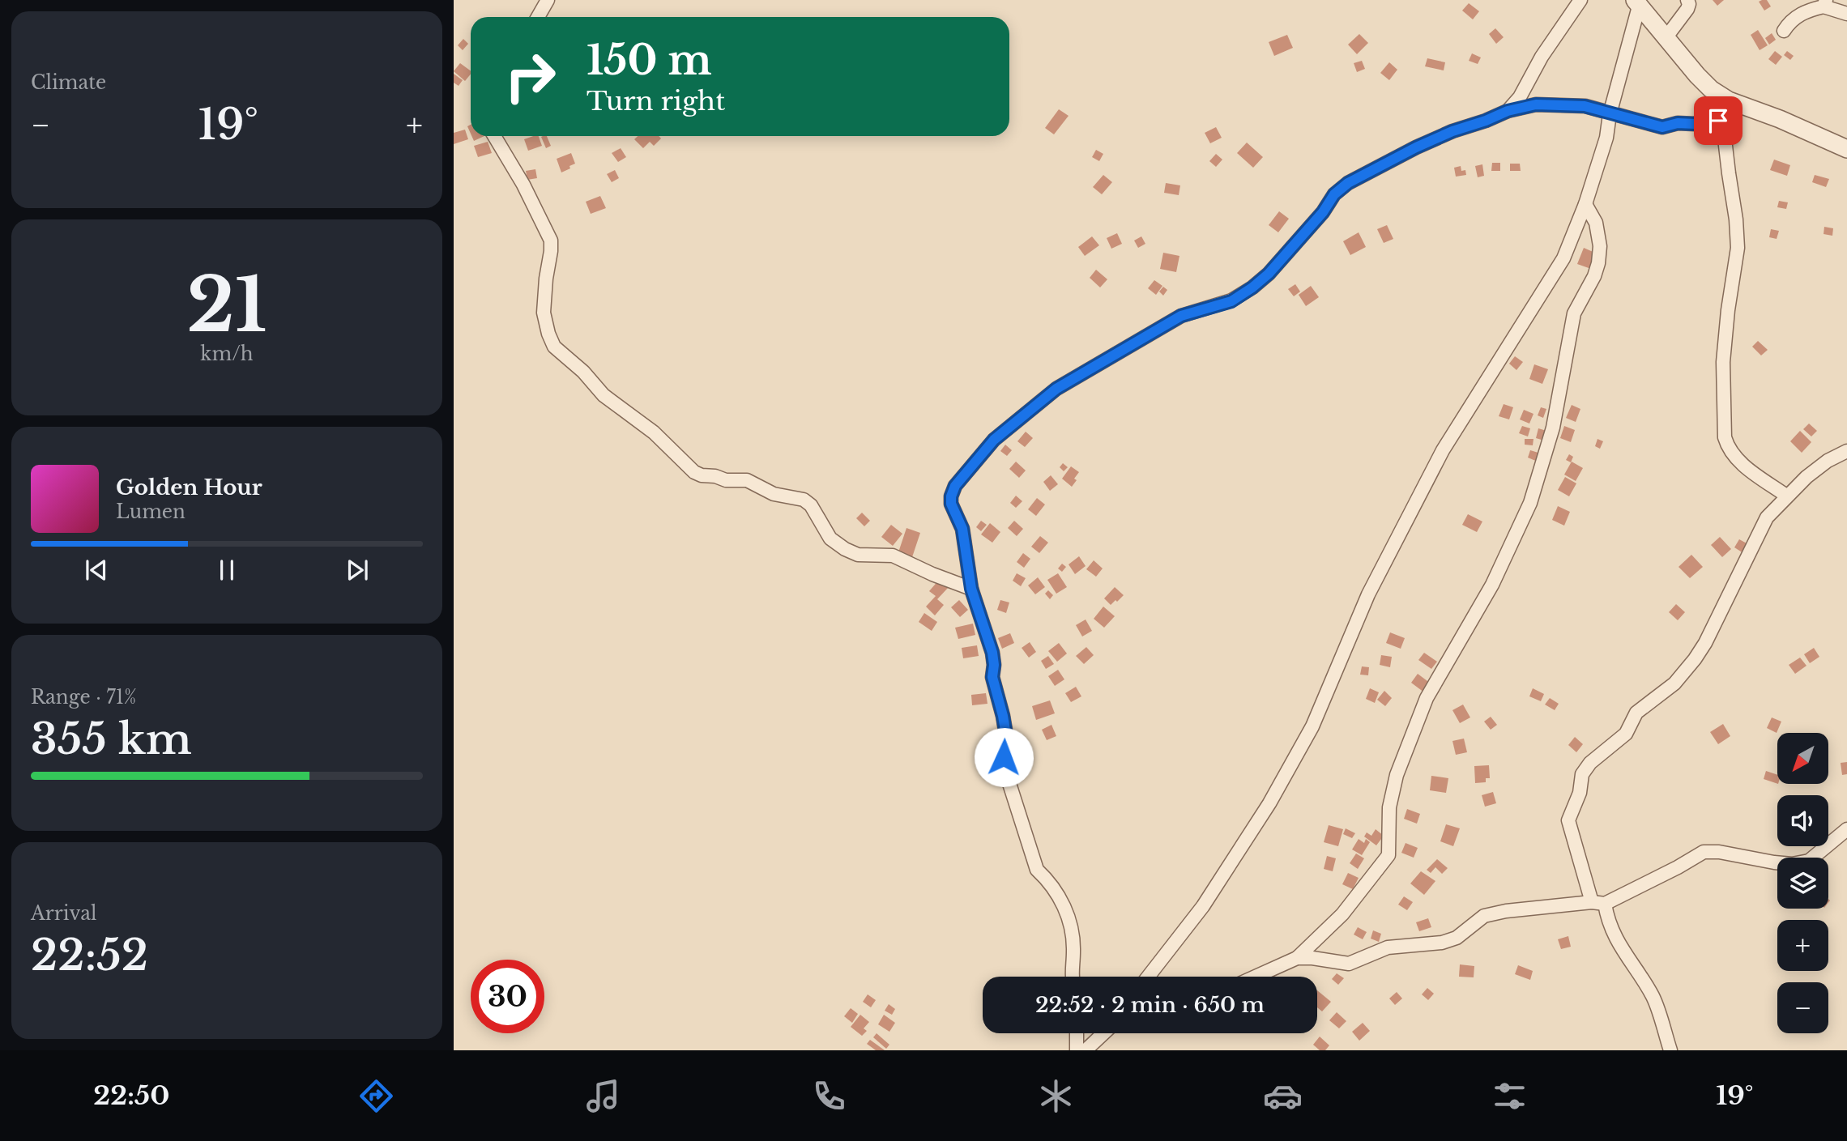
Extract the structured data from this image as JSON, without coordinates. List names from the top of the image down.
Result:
{
  "north": "bottom left",
  "page": {
    "tile": [
      "Climate",
      ["21", "km/h"],
      ["Range · 71%", "355 km"],
      ["Arrival", "22:52"]
    ],
    "turn": ["150 m", "Turn right"],
    "heat": ["−", "19°", "+"],
    "song": ["Golden Hour", "Lumen"],
    "map_buttons": ["+", "−"],
    "limit": "30",
    "trip": "22:52 · 2 min · 650 m",
    "tabs": ["22:50", "19°"]
  }
}
